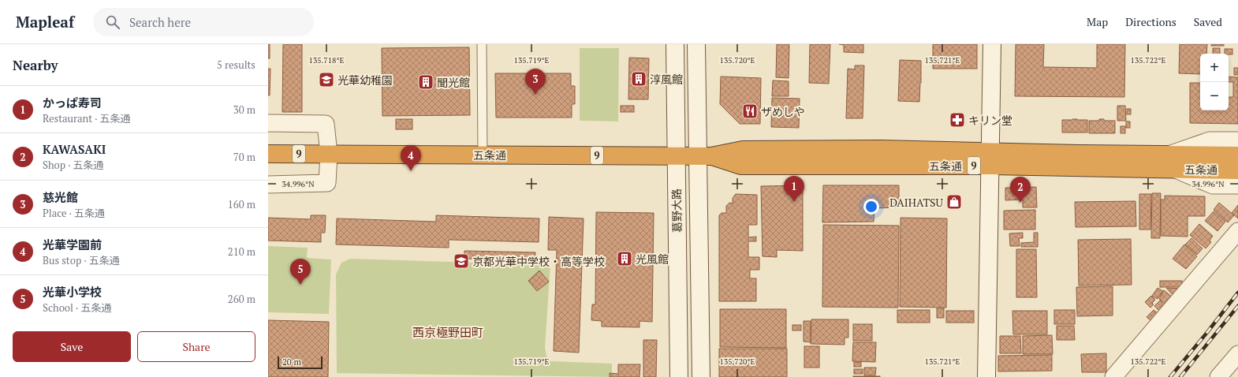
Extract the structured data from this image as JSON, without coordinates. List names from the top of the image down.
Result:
{
  "streets": {
    "highway": ["9", "五条通"],
    "street": ["葛野大路"]
  },
  "crossings": [
    ["五条通", "葛野大路"]
  ],
  "districts": ["西京極野田町"],
  "places": {
    "building": ["淳風館", "聞光館", "光風館"],
    "school or university": ["光華幼稚園", "京都光華中学校・高等学校"],
    "restaurant": ["ザめしや"],
    "pharmacy": ["キリン堂"],
    "shop": ["DAIHATSU"]
  },
  "scale_bar": "20 m",
  "page": {
    "header": "Mapleaf",
    "search": "Search here",
    "nav": ["Map", "Directions", "Saved"],
    "heading": ["Nearby", "5 results"],
    "map_buttons": ["+", "−"],
    "pins": [
      "3",
      "4",
      "1",
      "2",
      "5"
    ],
    "list": [
      {
        "mark": "1",
        "name": "かっぱ寿司",
        "note": "Restaurant · 五条通",
        "value": "30 m"
      },
      {
        "mark": "2",
        "name": "KAWASAKI",
        "note": "Shop · 五条通",
        "value": "70 m"
      },
      {
        "mark": "3",
        "name": "慈光館",
        "note": "Place · 五条通",
        "value": "160 m"
      },
      {
        "mark": "4",
        "name": "光華学園前",
        "note": "Bus stop · 五条通",
        "value": "210 m"
      },
      {
        "mark": "5",
        "name": "光華小学校",
        "note": "School · 五条通",
        "value": "260 m"
      }
    ],
    "buttons": ["Save", "Share"],
    "scale": "20 m"
  },
  "coordinates": [
    "135.718°E",
    "135.719°E",
    "135.720°E",
    "135.721°E",
    "135.722°E",
    "34.996°N"
  ]
}
